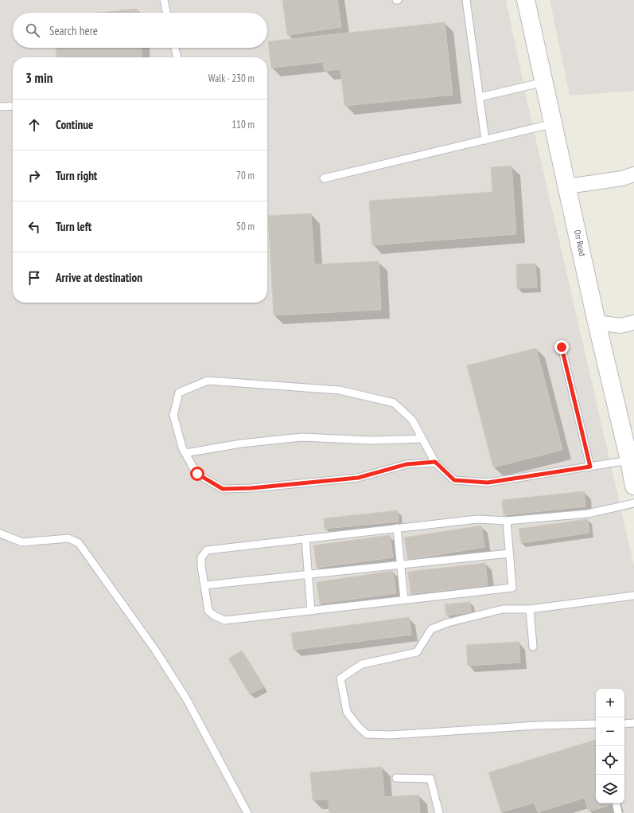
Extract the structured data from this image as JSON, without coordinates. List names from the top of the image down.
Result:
{
  "streets": {
    "street": ["Orr Road"]
  },
  "page": {
    "search": "Search here",
    "heading": ["3 min", "Walk · 230 m"],
    "list": [
      ["Continue", "110 m"],
      ["Turn right", "70 m"],
      ["Turn left", "50 m"],
      "Arrive at destination"
    ],
    "map_buttons": ["+", "−"]
  }
}
